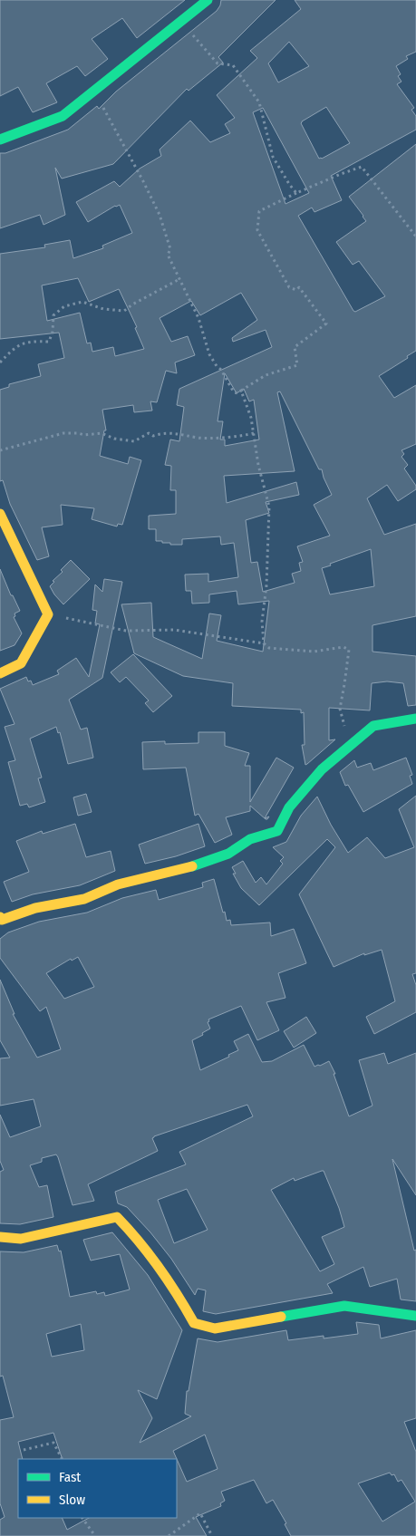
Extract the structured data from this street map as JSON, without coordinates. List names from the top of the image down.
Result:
{
  "legend": ["Fast", "Slow"]
}
